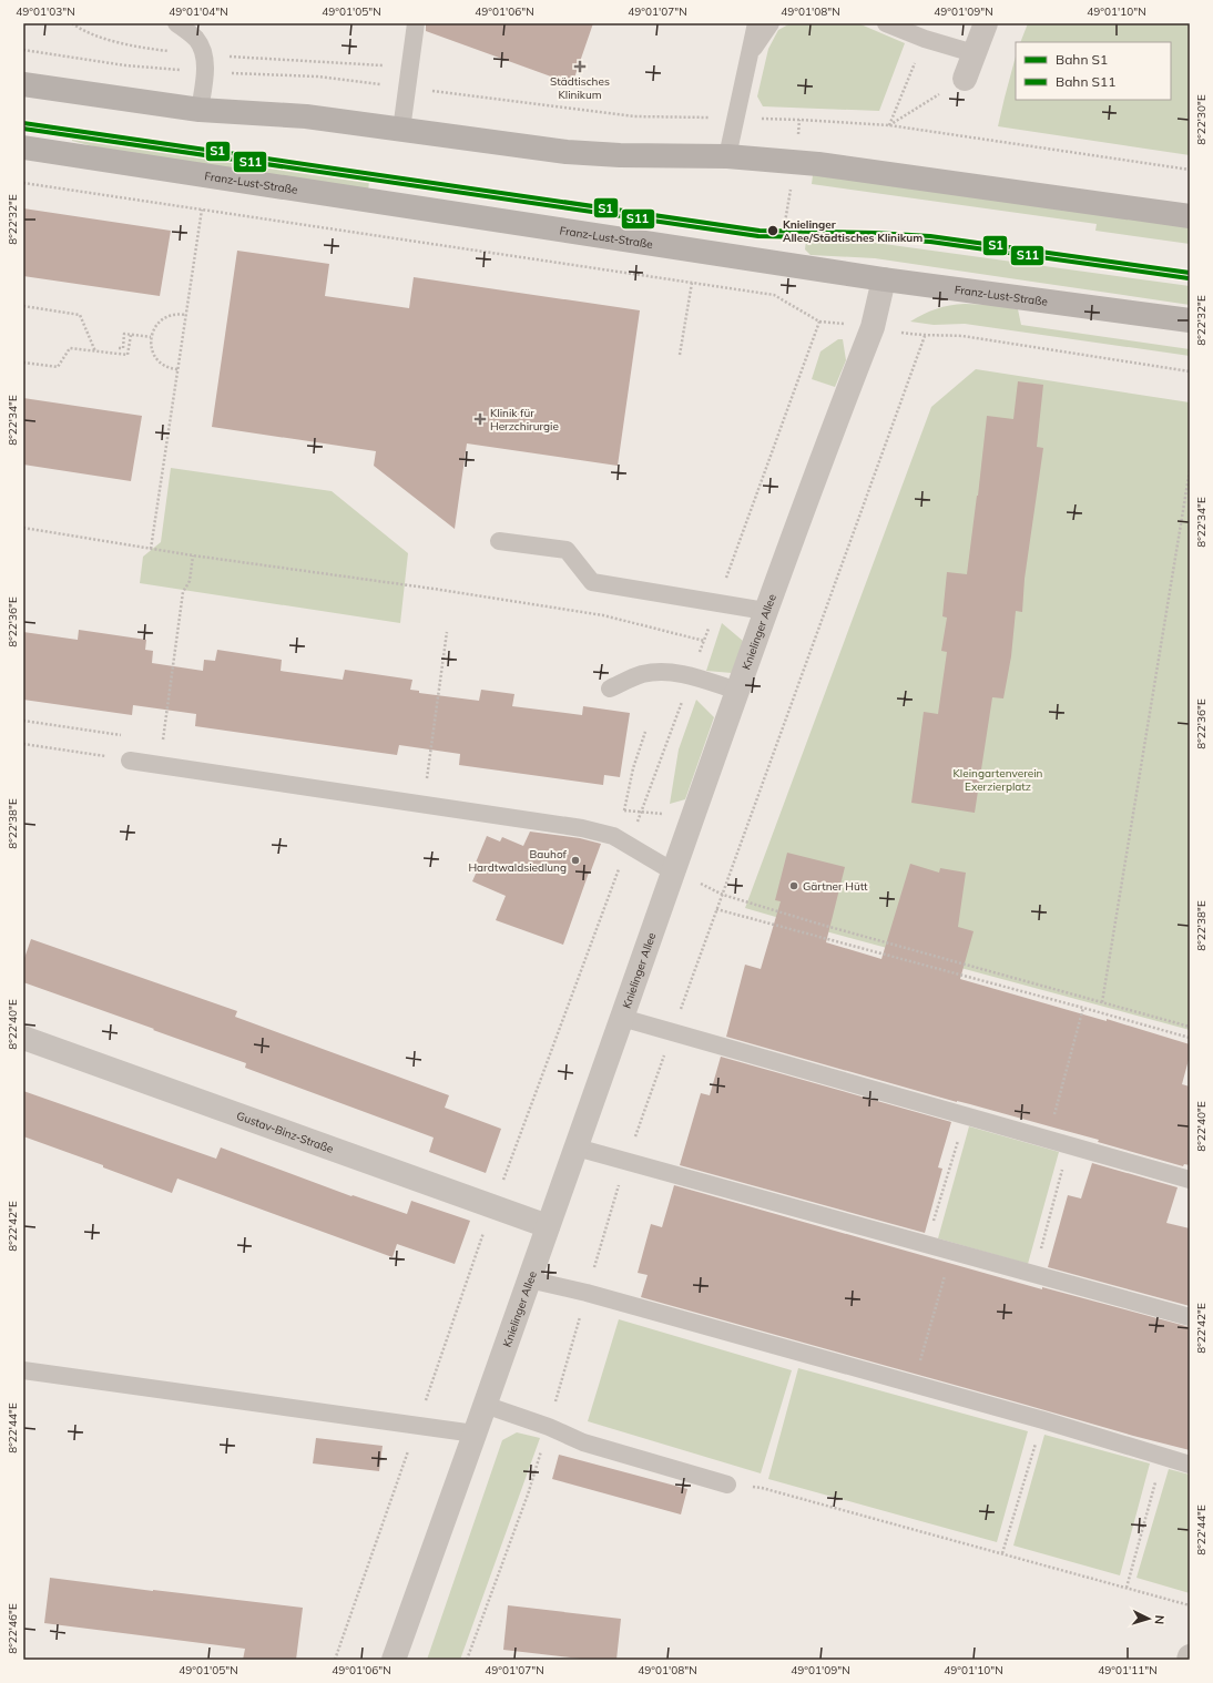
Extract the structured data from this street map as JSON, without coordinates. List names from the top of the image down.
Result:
{
  "streets": {
    "street": ["Franz-Lust-Straße", "Knielinger Allee", "Gustav-Binz-Straße"]
  },
  "crossings": [
    ["Franz-Lust-Straße", "Knielinger Allee"],
    ["Knielinger Allee", "Gustav-Binz-Straße"]
  ],
  "parks": ["Kleingartenverein Exerzierplatz"],
  "places": {
    "health": ["Städtisches Klinikum", "Klinik für Herzchirurgie"],
    "other": ["Knielinger Allee/Städtisches Klinikum", "Bauhof Hardtwaldsiedlung", "Gärtner Hütt"]
  },
  "lines": ["rail line S1", "rail line S11"],
  "legend": ["Bahn S1", "Bahn S11"],
  "north": "right",
  "coordinates": [
    "49°01'03\"N",
    "49°01'04\"N",
    "49°01'05\"N",
    "49°01'06\"N",
    "49°01'07\"N",
    "49°01'08\"N",
    "49°01'09\"N",
    "49°01'10\"N",
    "8°22'30\"E",
    "8°22'32\"E",
    "8°22'34\"E",
    "8°22'36\"E",
    "8°22'38\"E",
    "8°22'40\"E",
    "8°22'42\"E",
    "8°22'44\"E",
    "8°22'46\"E",
    "49°01'11\"N"
  ]
}
